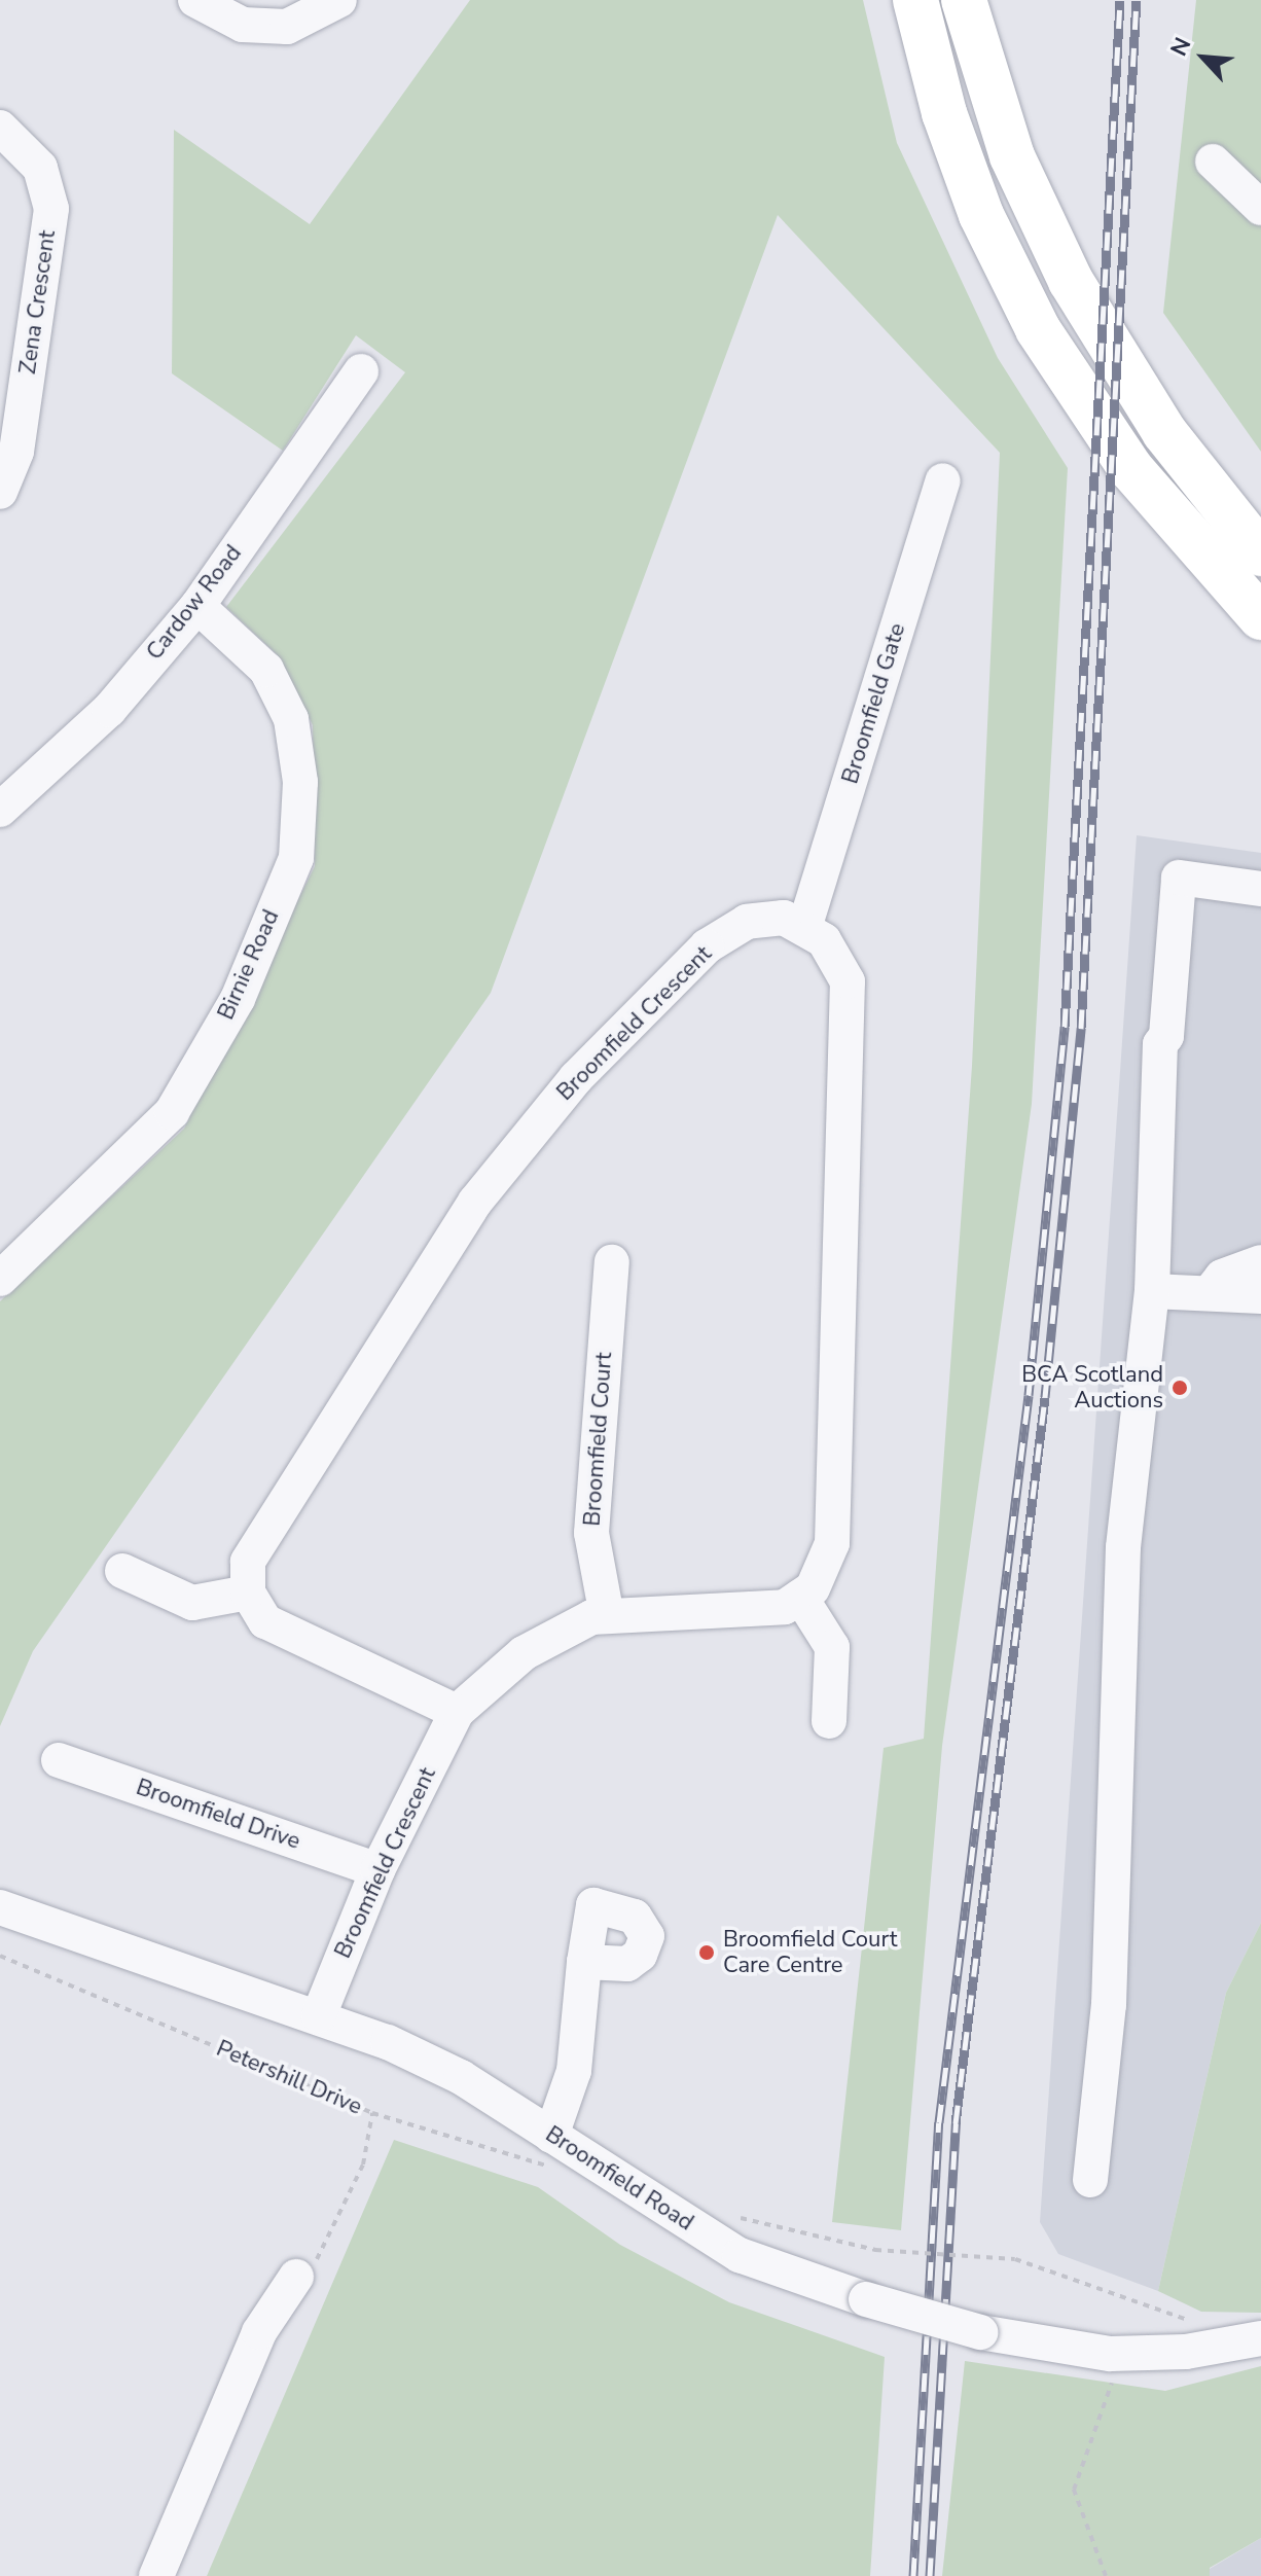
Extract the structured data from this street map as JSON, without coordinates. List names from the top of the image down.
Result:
{
  "streets": {
    "street": [
      "Zena Crescent",
      "Cardow Road",
      "Broomfield Gate",
      "Birnie Road",
      "Broomfield Crescent",
      "Broomfield Court",
      "Broomfield Drive",
      "Broomfield Road"
    ],
    "path": ["Petershill Drive"]
  },
  "crossings": [
    ["Cardow Road", "Birnie Road"],
    ["Broomfield Gate", "Broomfield Crescent"],
    ["Broomfield Crescent", "Broomfield Court"],
    ["Broomfield Crescent", "Broomfield Drive"],
    ["Broomfield Crescent", "Broomfield Road"]
  ],
  "places": ["BCA Scotland Auctions", "Broomfield Court Care Centre"],
  "north": "top left"
}
